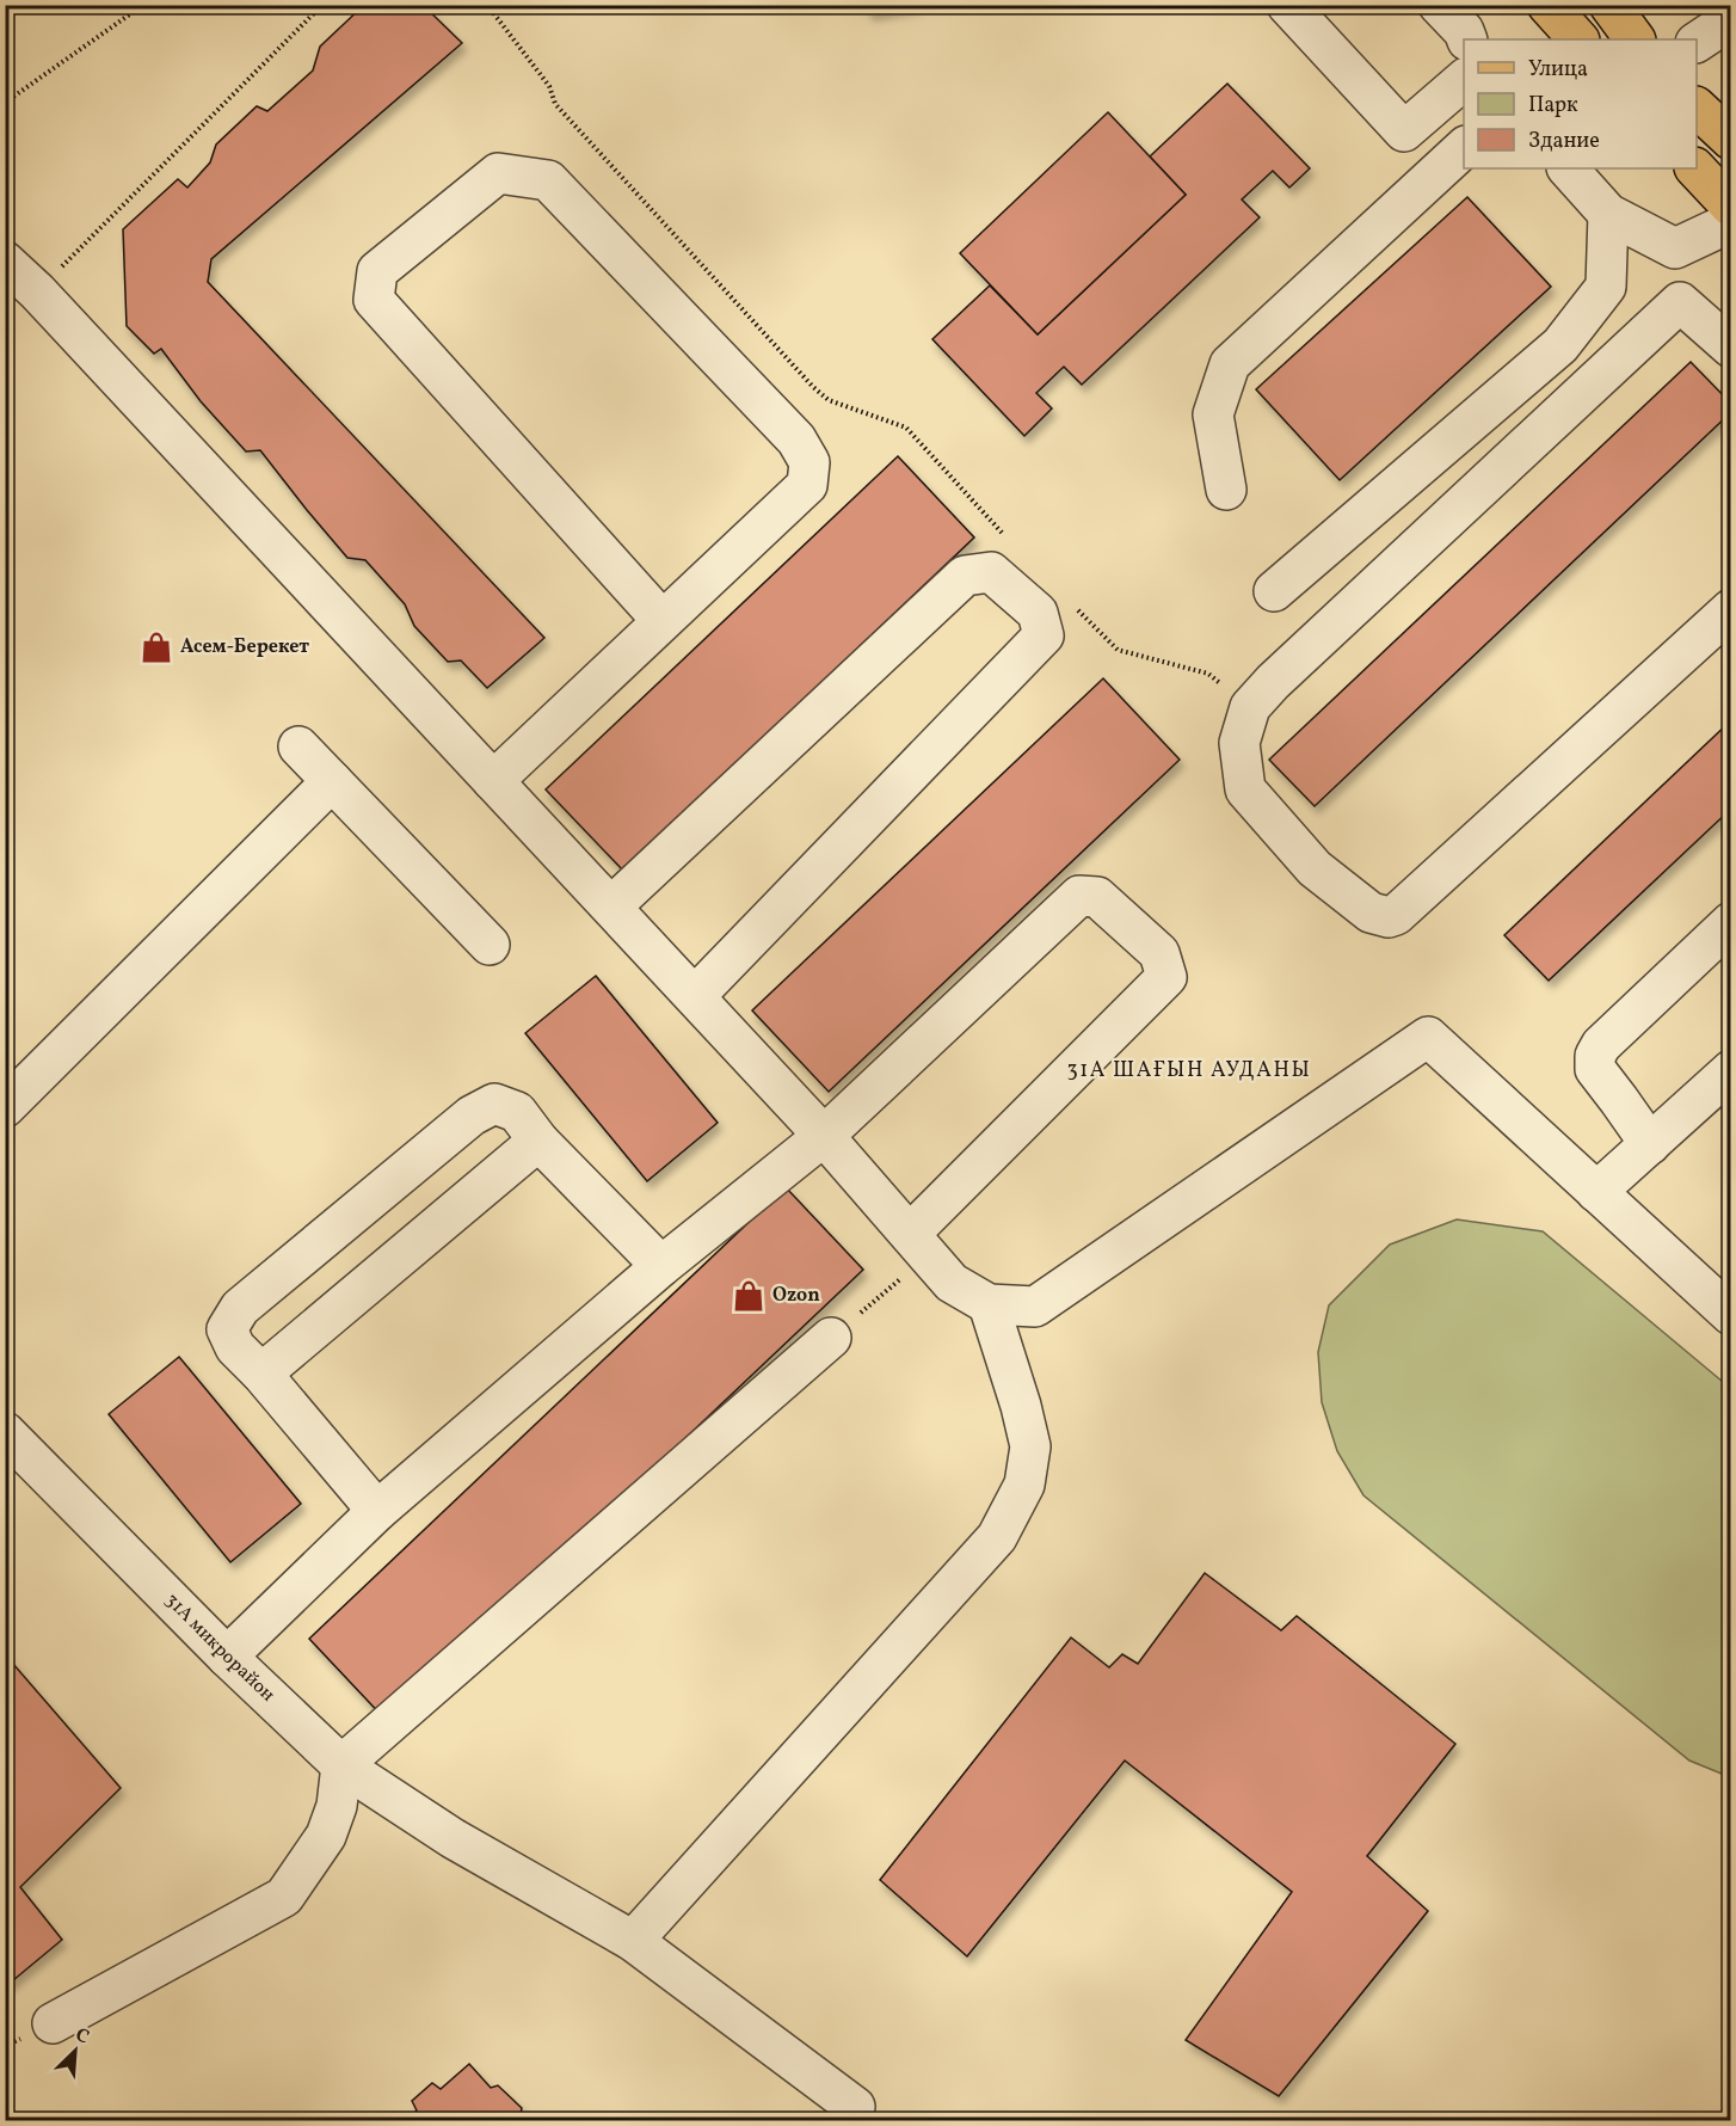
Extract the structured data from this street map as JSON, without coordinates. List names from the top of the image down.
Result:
{
  "streets": {
    "street": ["31А микрорайон"]
  },
  "districts": ["31А ШАҒЫН АУДАНЫ"],
  "places": {
    "shop": ["Асем-Берекет", "Ozon"]
  },
  "legend": ["Улица", "Парк", "Здание"],
  "north": "top right"
}
